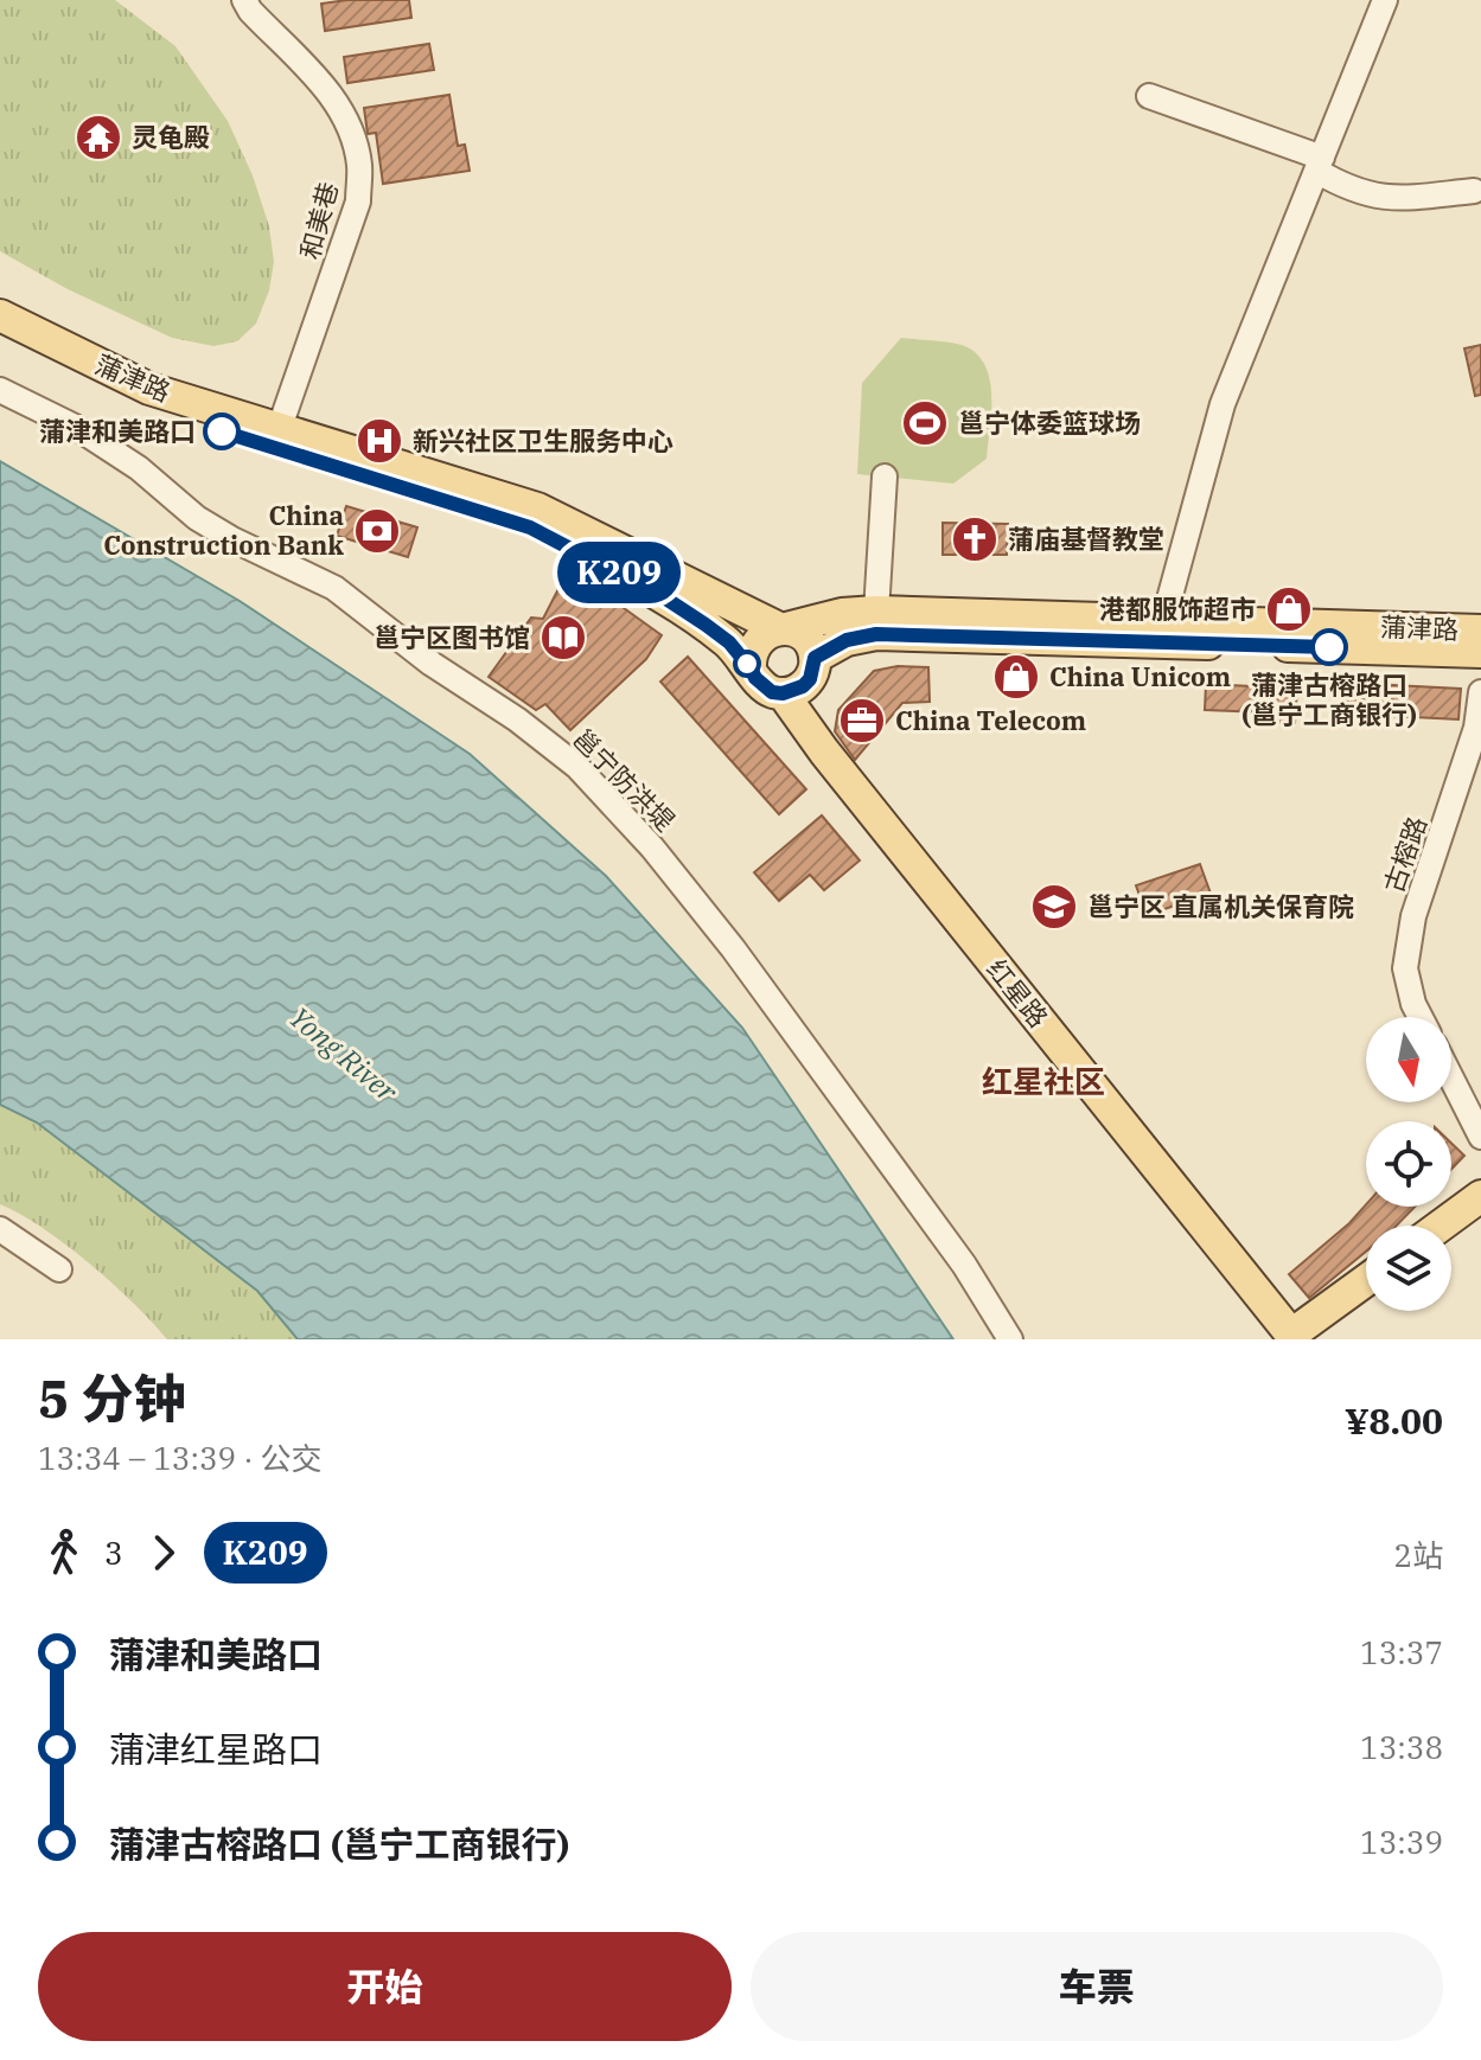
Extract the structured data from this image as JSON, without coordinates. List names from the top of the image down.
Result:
{
  "streets": {
    "main road": ["蒲津路", "红星路"],
    "street": ["和美巷", "邕宁防洪堤", "古榕路"]
  },
  "crossings": [
    ["和美巷", "蒲津路"],
    ["蒲津路", "古榕路"],
    ["蒲津路", "红星路"]
  ],
  "districts": ["红星社区"],
  "water": ["Yong River"],
  "places": {
    "temple": ["灵龟殿"],
    "sports": ["邕宁体委篮球场"],
    "other": ["蒲津和美路口", "蒲津古榕路口 (邕宁工商银行)"],
    "hospital": ["新兴社区卫生服务中心"],
    "bank": ["China Construction Bank"],
    "church": ["蒲庙基督教堂"],
    "shop": ["港都服饰超市", "China Unicom"],
    "library": ["邕宁区图书馆"],
    "office": ["China Telecom"],
    "school or university": ["邕宁区 直属机关保育院"]
  },
  "lines": ["bus line K209"],
  "north": "bottom",
  "page": {
    "on_map": "K209",
    "heading": ["5 分钟", "13:34 – 13:39 · 公交", "¥8.00"],
    "legs": ["3", "K209", "2站"],
    "list": [
      {
        "name": "蒲津和美路口",
        "value": "13:37"
      },
      {
        "name": "蒲津红星路口",
        "value": "13:38"
      },
      {
        "name": "蒲津古榕路口 (邕宁工商银行)",
        "value": "13:39"
      }
    ],
    "buttons": ["开始", "车票"]
  }
}
